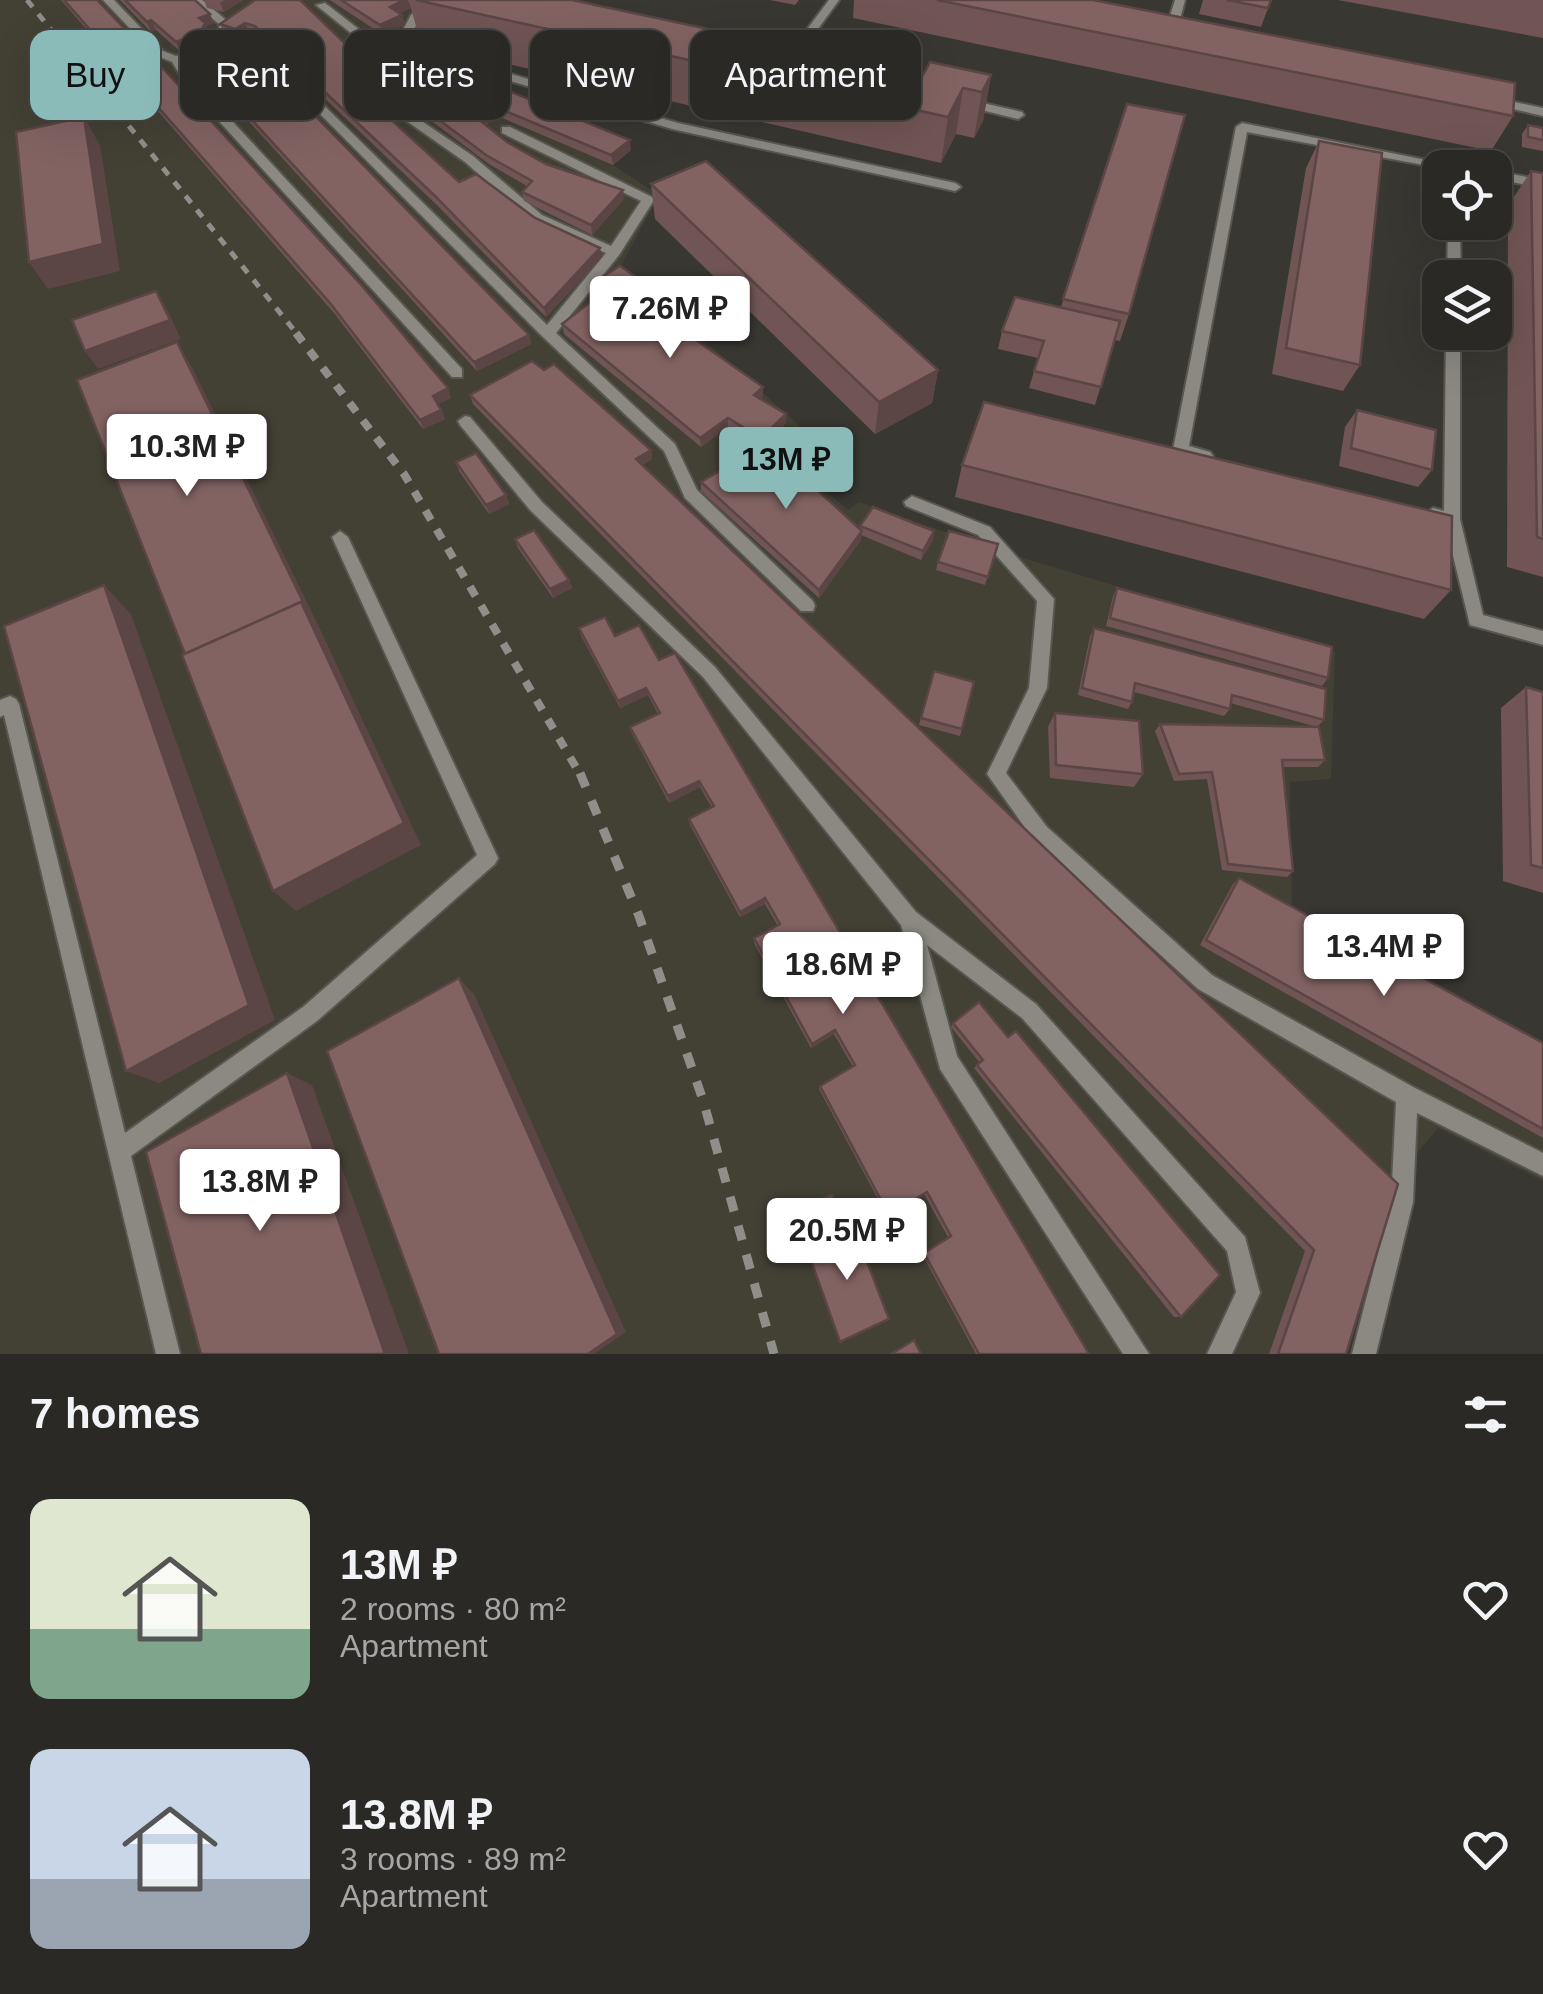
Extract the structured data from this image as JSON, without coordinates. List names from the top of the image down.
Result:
{
  "page": {
    "chip": [
      "Buy",
      "Rent",
      "Filters",
      "New",
      "Apartment"
    ],
    "price": [
      "7.26M ₽",
      "10.3M ₽",
      "13M ₽",
      "13.4M ₽",
      "18.6M ₽",
      "13.8M ₽",
      "20.5M ₽"
    ],
    "heading": "7 homes",
    "list": [
      {
        "name": "13M ₽",
        "note": "2 rooms · 80 m² · Apartment"
      },
      {
        "name": "13.8M ₽",
        "note": "3 rooms · 89 m² · Apartment"
      }
    ]
  }
}
